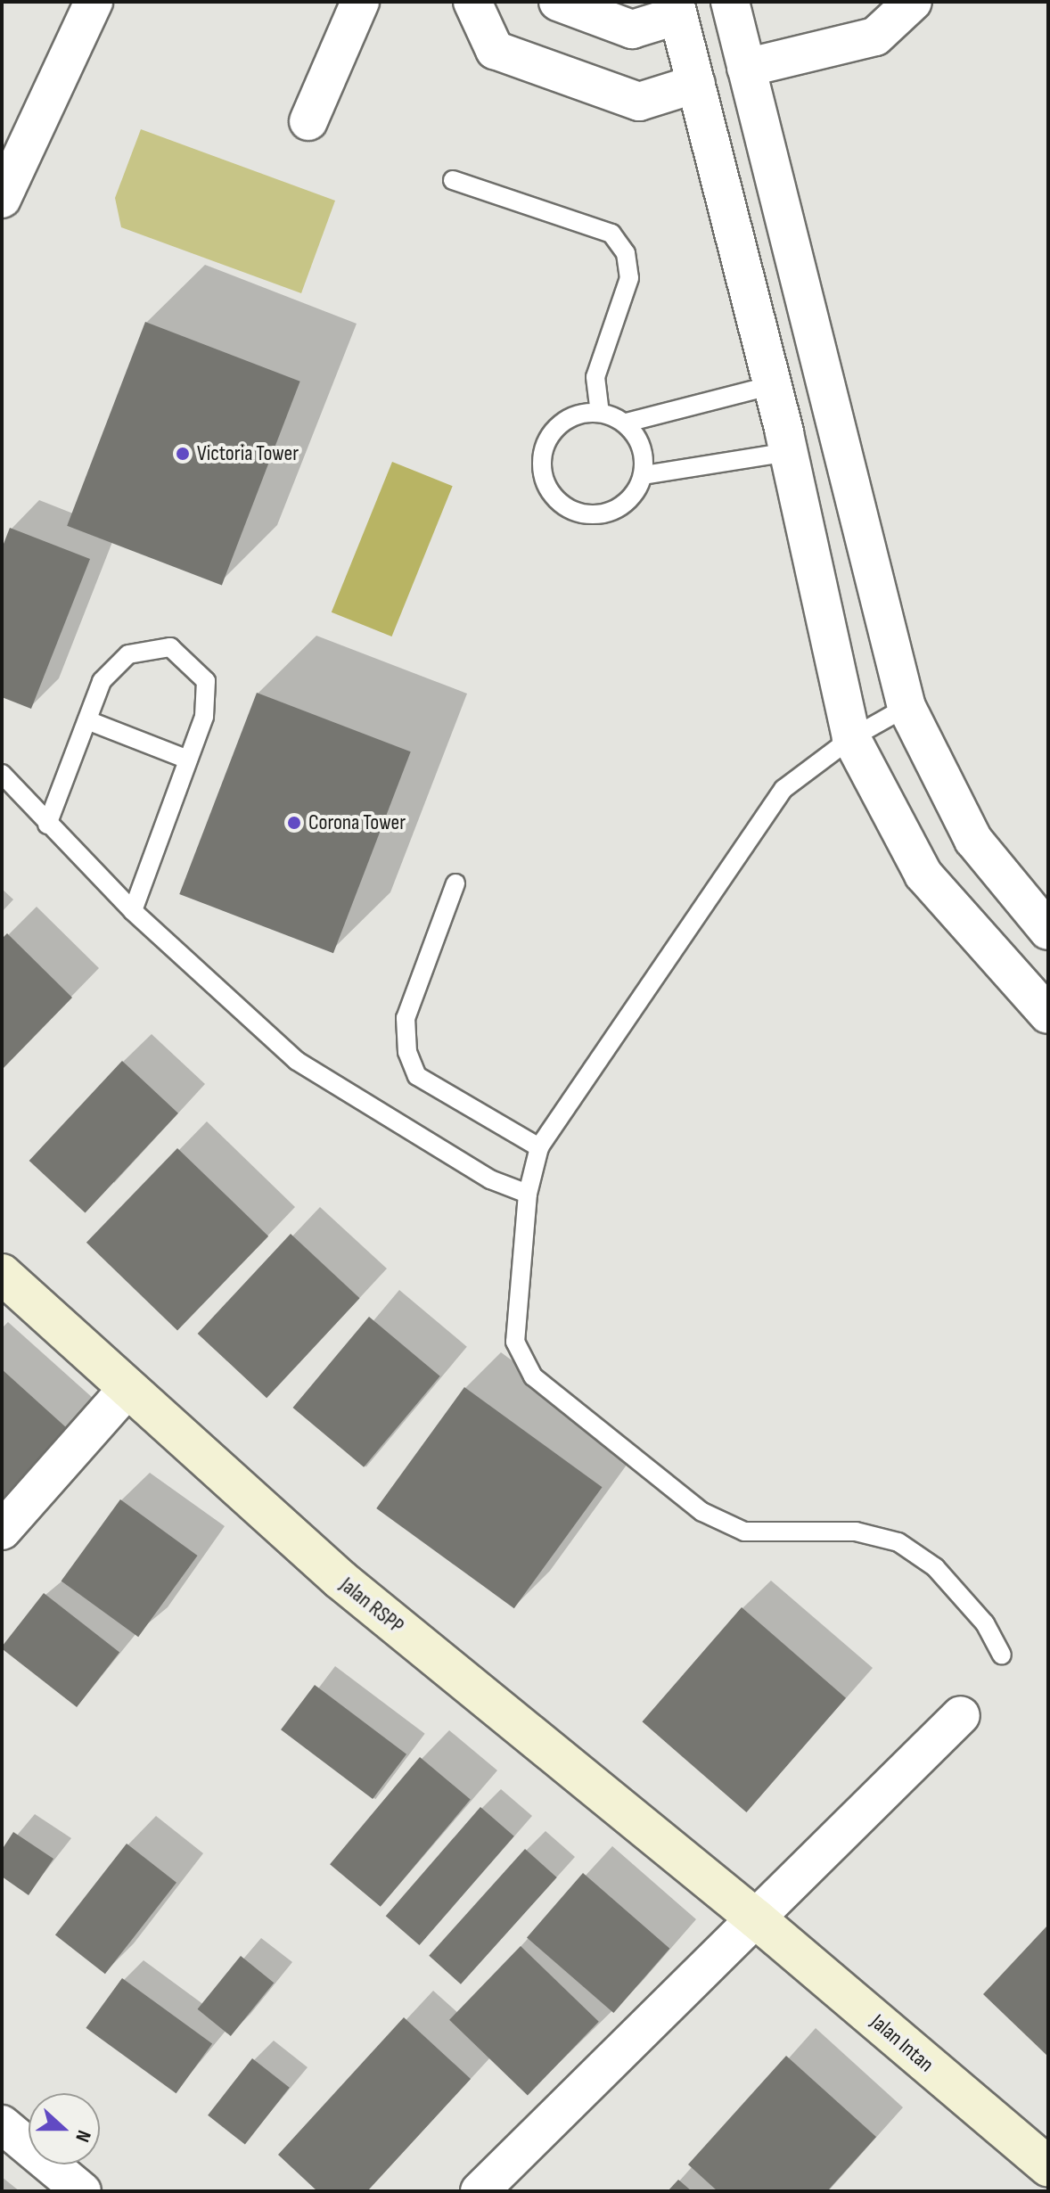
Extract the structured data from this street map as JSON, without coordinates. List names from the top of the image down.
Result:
{
  "streets": {
    "street": ["Jalan RSPP", "Jalan Intan"]
  },
  "crossings": [
    ["Jalan RSPP", "Jalan Intan"]
  ],
  "places": ["Victoria Tower", "Corona Tower"],
  "north": "right"
}
